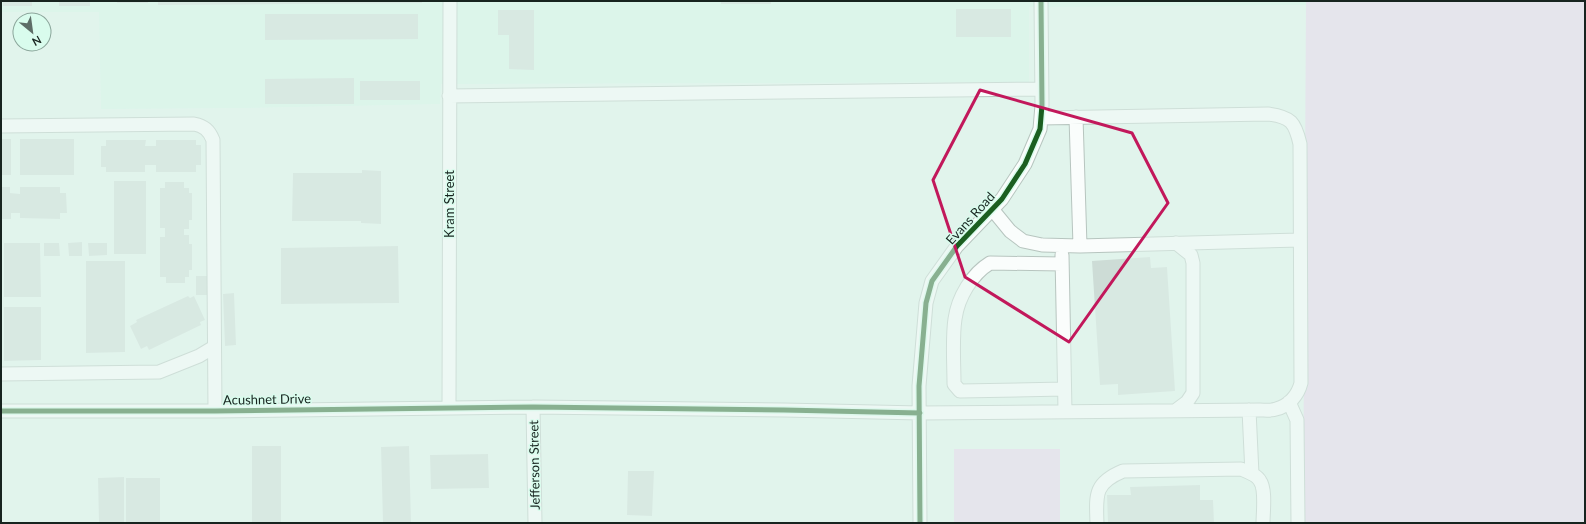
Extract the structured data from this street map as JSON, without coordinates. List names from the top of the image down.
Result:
{
  "streets": {
    "street": [
      "Kram Street",
      "Evans Road",
      "Acushnet Drive",
      "Jefferson Street"
    ]
  },
  "crossings": [
    ["Kram Street", "Acushnet Drive"],
    ["Evans Road", "Acushnet Drive"],
    ["Acushnet Drive", "Jefferson Street"]
  ],
  "north": "bottom right"
}
